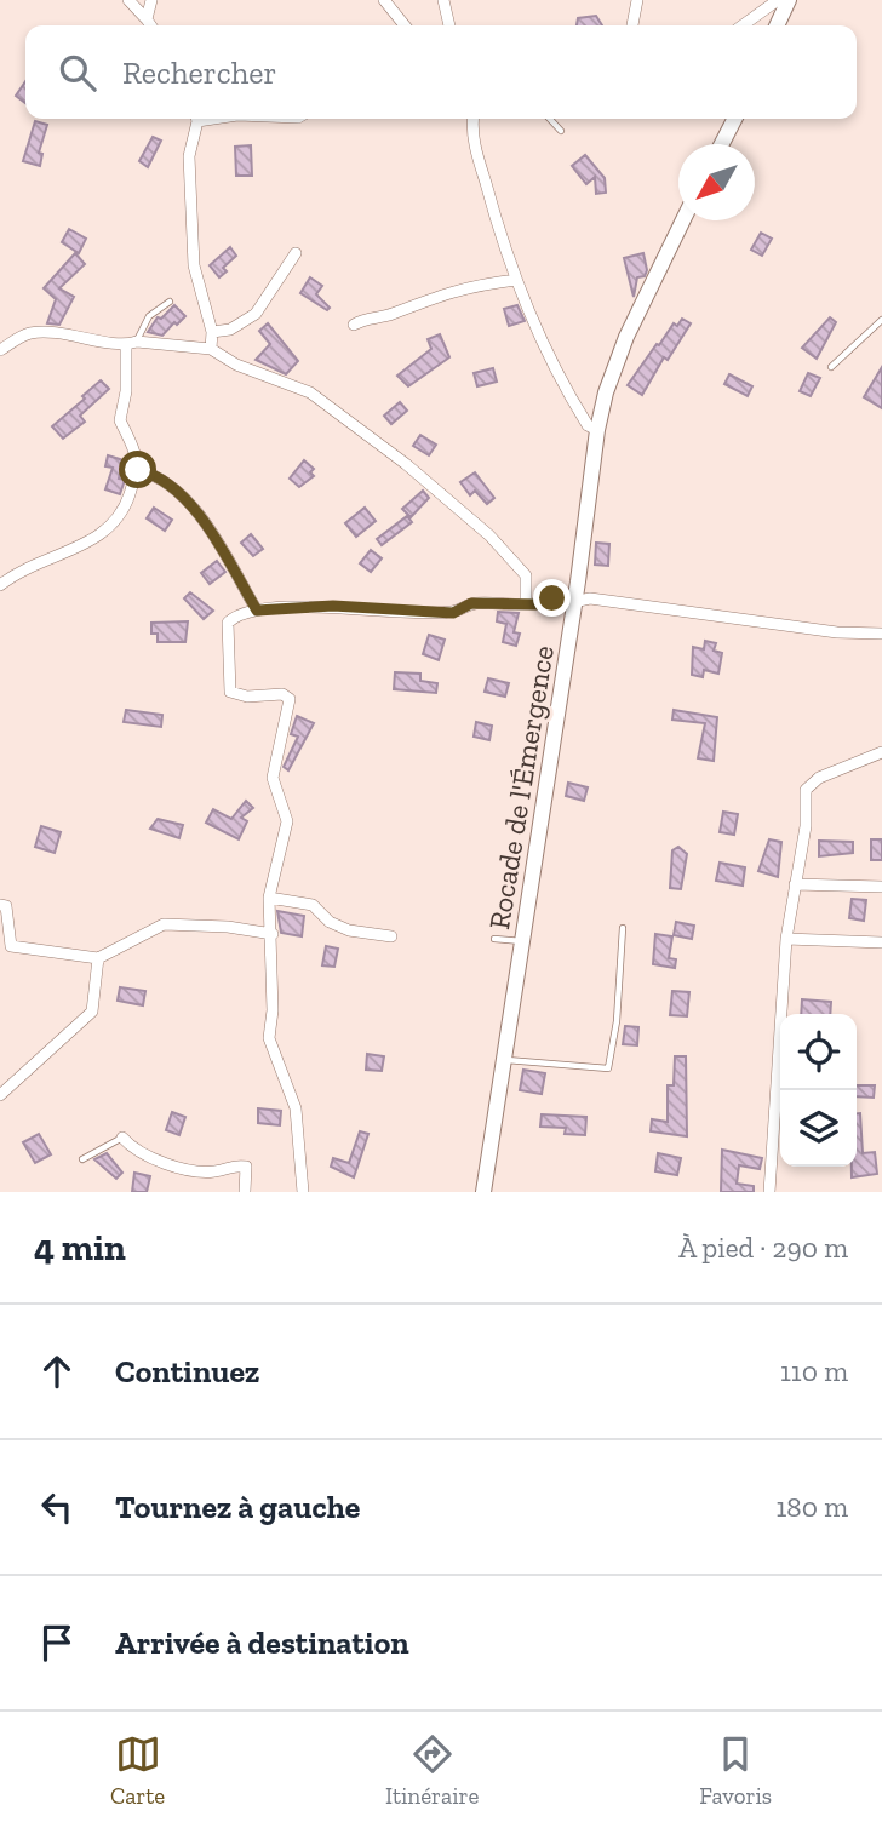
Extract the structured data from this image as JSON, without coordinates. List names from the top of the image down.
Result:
{
  "streets": {
    "street": ["Rocade de l'Émergence"]
  },
  "north": "bottom left",
  "page": {
    "search": "Rechercher",
    "heading": ["4 min", "À pied · 290 m"],
    "list": [
      ["Continuez", "110 m"],
      ["Tournez à gauche", "180 m"],
      "Arrivée à destination"
    ],
    "nav": ["Carte", "Itinéraire", "Favoris"]
  }
}
